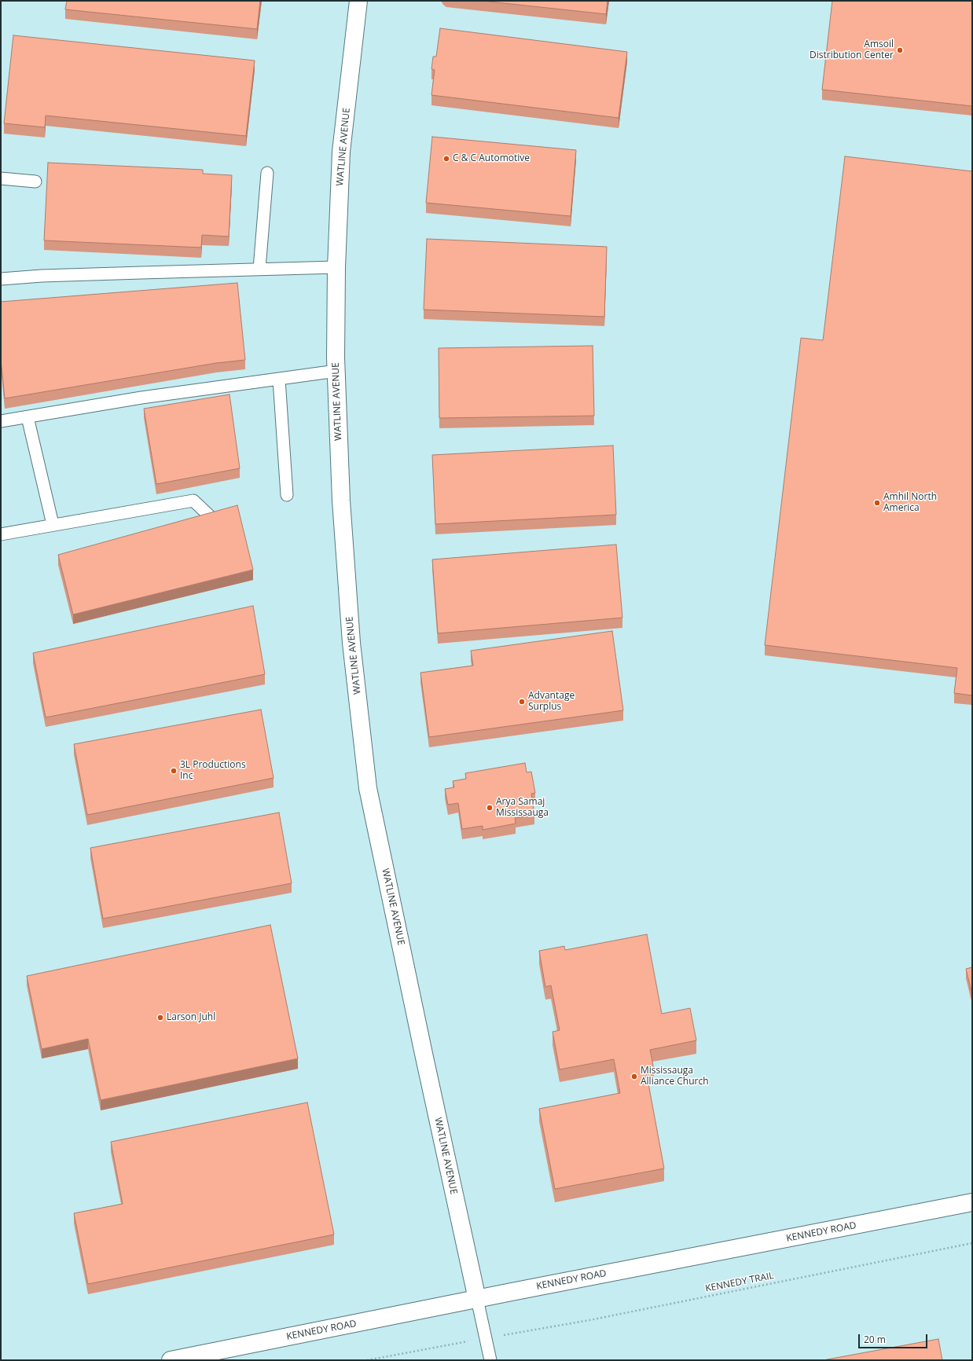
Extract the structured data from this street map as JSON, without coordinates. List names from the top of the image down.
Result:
{
  "streets": {
    "street": ["WATLINE AVENUE", "KENNEDY ROAD"],
    "path": ["KENNEDY TRAIL"]
  },
  "crossings": [
    ["WATLINE AVENUE", "KENNEDY ROAD"]
  ],
  "places": [
    "Amsoil Distribution Center",
    "C & C Automotive",
    "Amhil North America",
    "Advantage Surplus",
    "3L Productions Inc",
    "Arya Samaj Mississauga",
    "Larson Juhl",
    "Mississauga Alliance Church"
  ],
  "scale_bar": "20 m"
}
